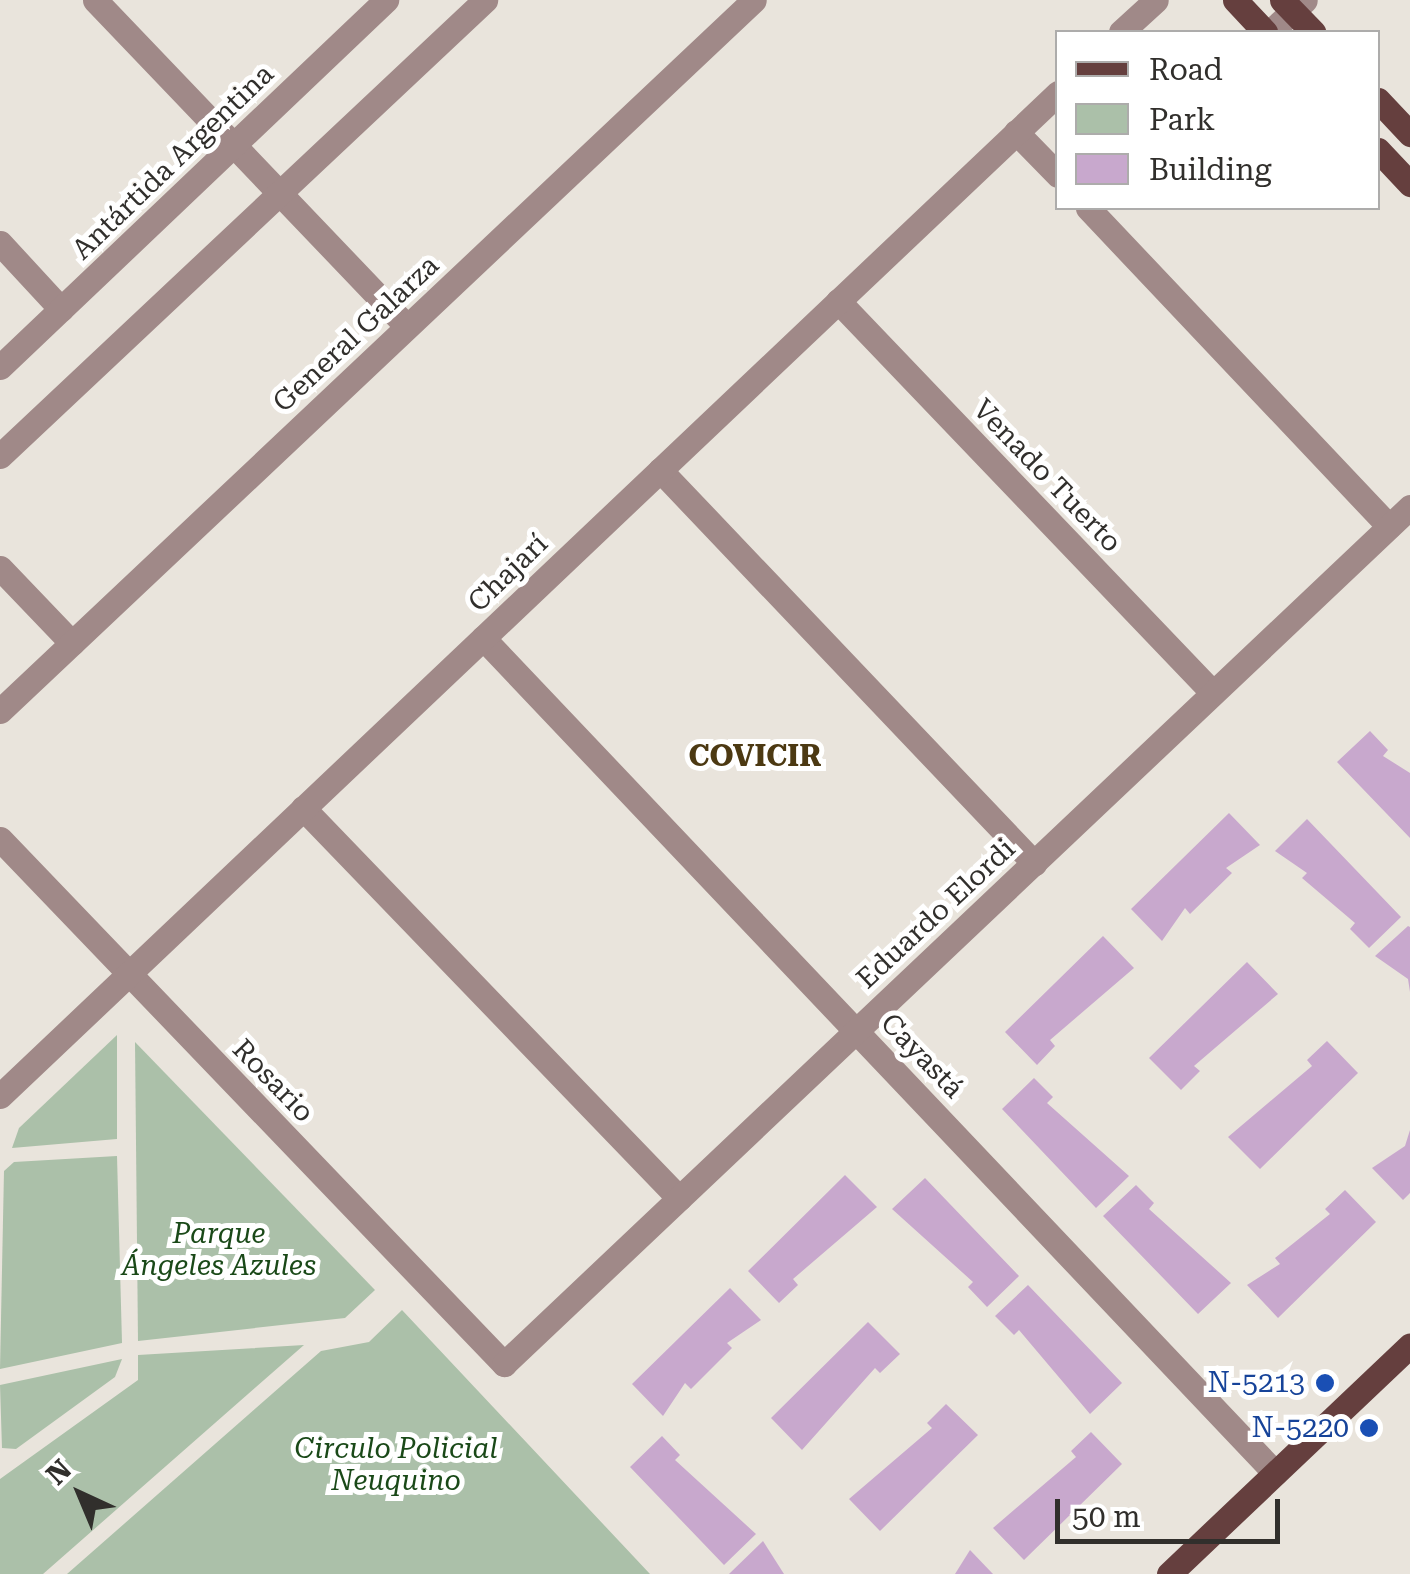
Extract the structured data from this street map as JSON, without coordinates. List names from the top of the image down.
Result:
{
  "streets": {
    "street": [
      "Antártida Argentina",
      "General Galarza",
      "Venado Tuerto",
      "Chajarí",
      "Eduardo Elordi",
      "Cayastá",
      "Rosario"
    ]
  },
  "crossings": [
    ["Venado Tuerto", "Chajarí"],
    ["Venado Tuerto", "Eduardo Elordi"],
    ["Chajarí", "Cayastá"],
    ["Chajarí", "Rosario"],
    ["Eduardo Elordi", "Cayastá"],
    ["Eduardo Elordi", "Rosario"]
  ],
  "districts": ["COVICIR"],
  "parks": ["Parque Ángeles Azules", "Circulo Policial Neuquino"],
  "places": ["N-5213", "N-5220"],
  "legend": ["Road", "Park", "Building"],
  "scale_bar": "50 m",
  "north": "top left"
}
